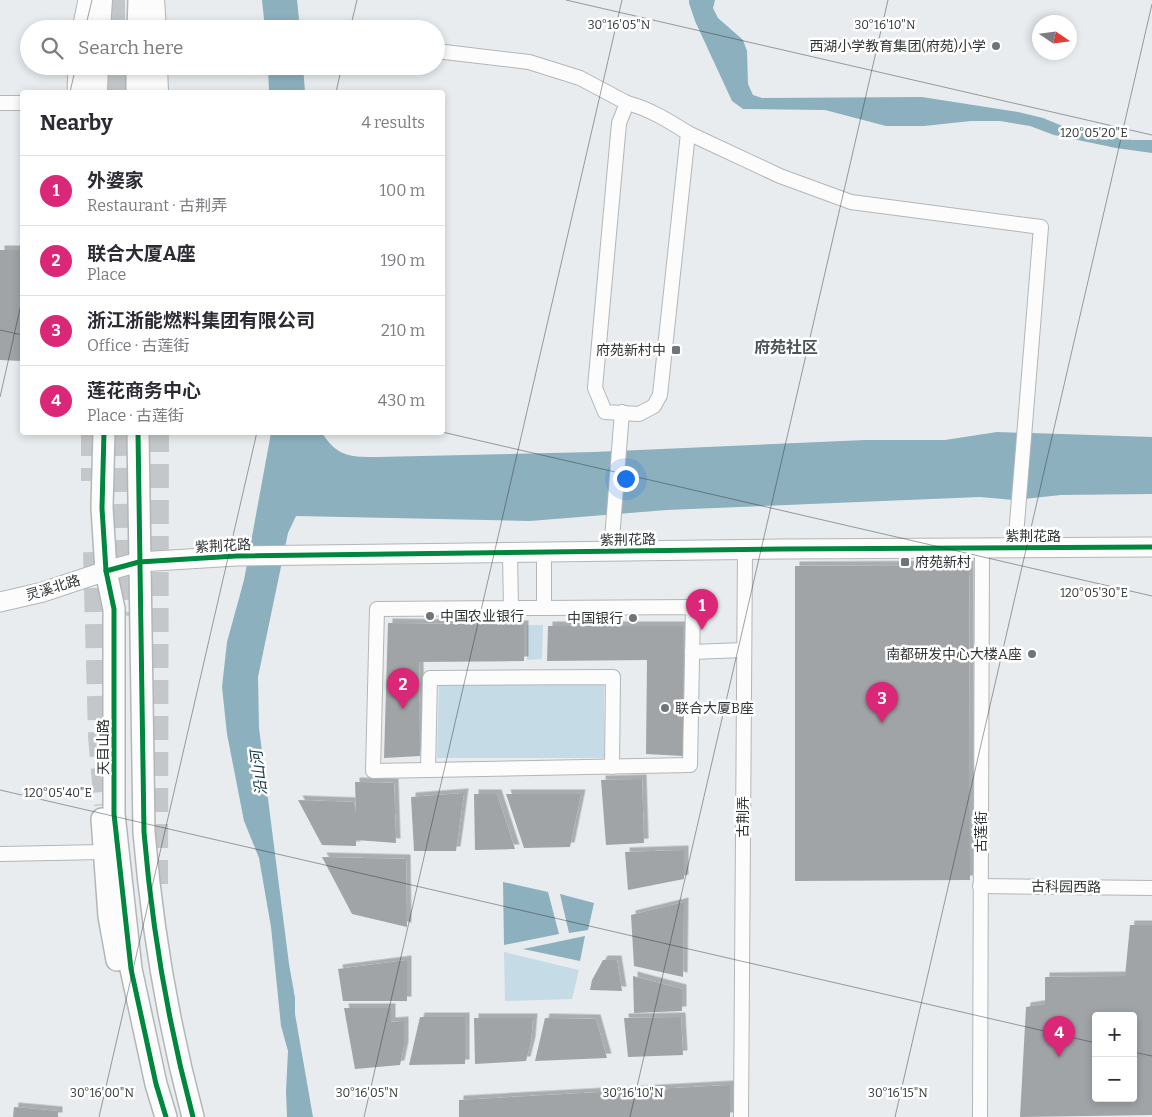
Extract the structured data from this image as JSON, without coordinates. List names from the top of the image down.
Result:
{
  "streets": {
    "main road": ["天目山路"],
    "street": [
      "紫荆花路",
      "灵溪北路",
      "古荆弄",
      "古莲街",
      "古科园西路"
    ]
  },
  "crossings": [
    ["紫荆花路", "灵溪北路"],
    ["紫荆花路", "天目山路"],
    ["紫荆花路", "古荆弄"],
    ["紫荆花路", "古莲街"],
    ["灵溪北路", "天目山路"],
    ["古莲街", "古科园西路"]
  ],
  "districts": ["府苑社区"],
  "water": ["沿山河"],
  "places": {
    "other": [
      "西湖小学教育集团(府苑)小学",
      "中国农业银行",
      "中国银行",
      "南都研发中心大楼A座",
      "联合大厦B座"
    ],
    "transit": ["府苑新村中", "府苑新村"]
  },
  "north": "right",
  "page": {
    "search": "Search here",
    "heading": ["Nearby", "4 results"],
    "list": [
      {
        "mark": "1",
        "name": "外婆家",
        "note": "Restaurant · 古荆弄",
        "value": "100 m"
      },
      {
        "mark": "2",
        "name": "联合大厦A座",
        "note": "Place",
        "value": "190 m"
      },
      {
        "mark": "3",
        "name": "浙江浙能燃料集团有限公司",
        "note": "Office · 古莲街",
        "value": "210 m"
      },
      {
        "mark": "4",
        "name": "莲花商务中心",
        "note": "Place · 古莲街",
        "value": "430 m"
      }
    ],
    "pins": [
      "1",
      "2",
      "3",
      "4"
    ],
    "map_buttons": ["+", "−"]
  },
  "coordinates": [
    "30°16'05\"N",
    "30°16'10\"N",
    "120°05'20\"E",
    "120°05'30\"E",
    "120°05'40\"E",
    "30°16'00\"N",
    "30°16'15\"N"
  ]
}
